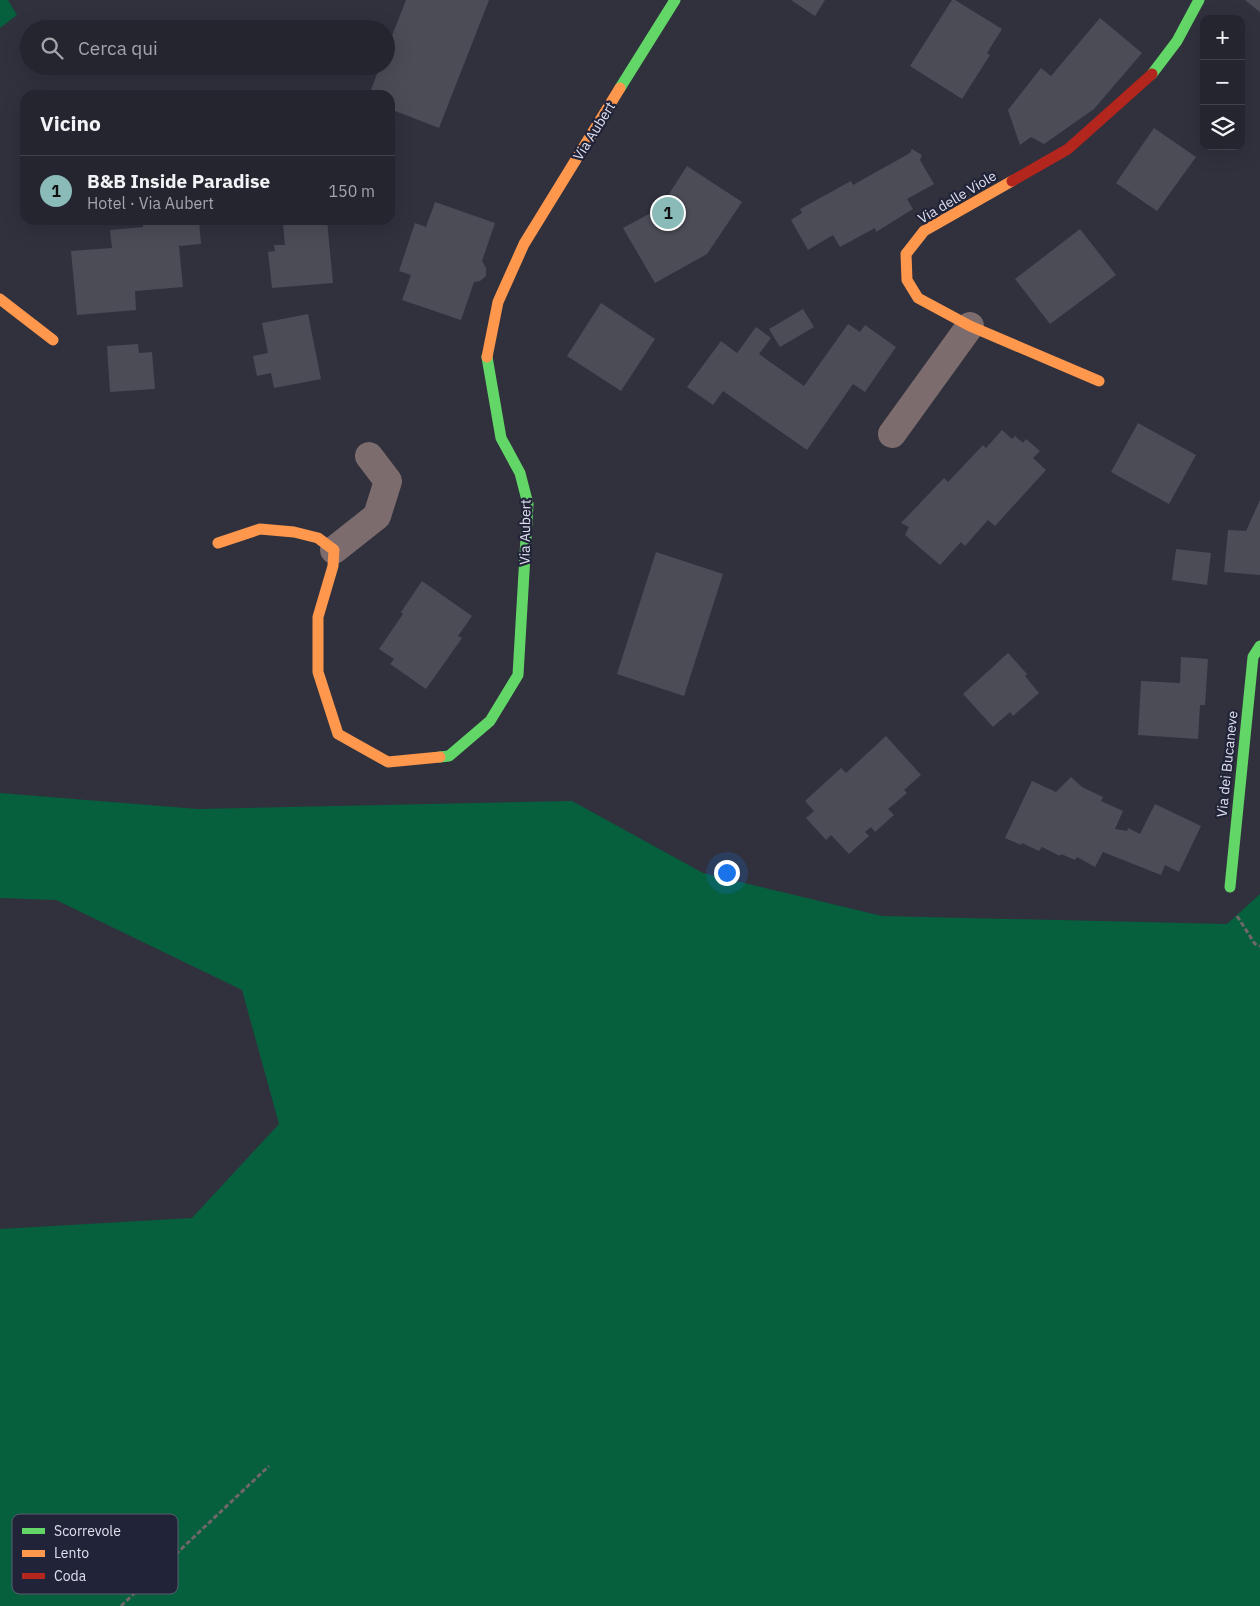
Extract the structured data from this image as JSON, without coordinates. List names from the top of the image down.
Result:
{
  "streets": {
    "street": ["Via Aubert", "Via delle Viole", "Via dei Bucaneve"]
  },
  "legend": ["Scorrevole", "Lento", "Coda"],
  "page": {
    "map_buttons": ["+", "−"],
    "search": "Cerca qui",
    "heading": "Vicino",
    "list": [
      {
        "mark": "1",
        "name": "B&B Inside Paradise",
        "note": "Hotel · Via Aubert",
        "value": "150 m"
      }
    ],
    "pins": "1"
  }
}
